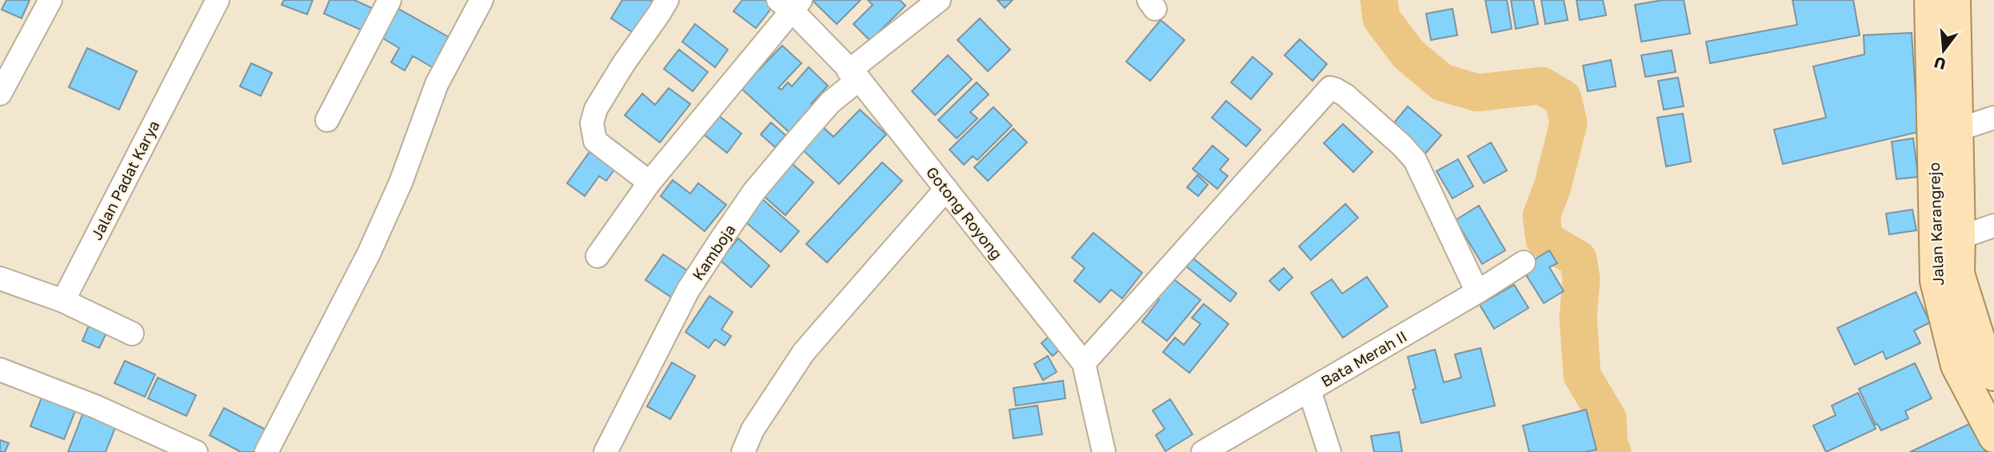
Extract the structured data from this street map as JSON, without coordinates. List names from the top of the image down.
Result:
{
  "streets": {
    "main road": ["Jalan Karangrejo"],
    "street": [
      "Jalan Padat Karya",
      "Gotong Royong",
      "Kamboja",
      "Bata Merah II"
    ]
  },
  "crossings": [
    ["Gotong Royong", "Kamboja"]
  ],
  "north": "bottom"
}
